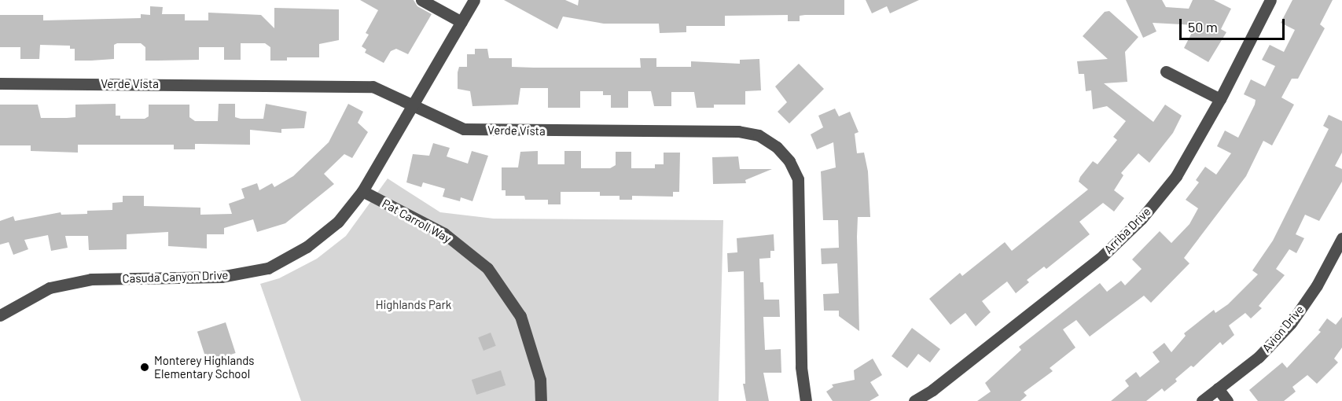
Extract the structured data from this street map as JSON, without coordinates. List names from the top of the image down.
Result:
{
  "streets": {
    "street": [
      "Verde Vista",
      "Pat Carroll Way",
      "Arriba Drive",
      "Casuda Canyon Drive",
      "Avion Drive"
    ]
  },
  "crossings": [
    ["Verde Vista", "Casuda Canyon Drive"],
    ["Pat Carroll Way", "Casuda Canyon Drive"]
  ],
  "parks": ["Highlands Park"],
  "places": ["Monterey Highlands Elementary School"],
  "scale_bar": "50 m"
}
